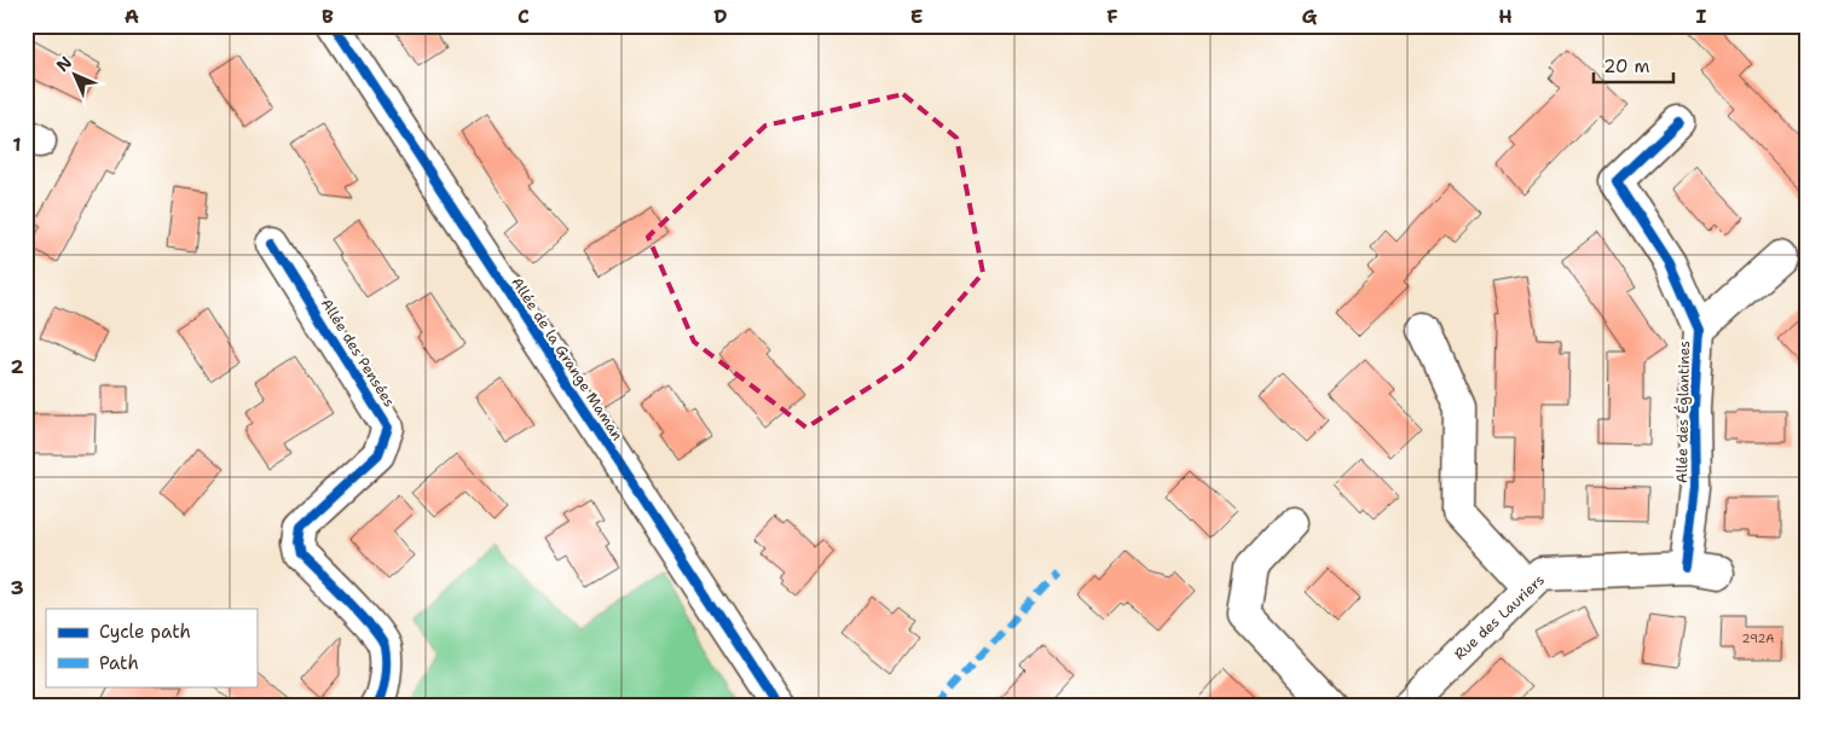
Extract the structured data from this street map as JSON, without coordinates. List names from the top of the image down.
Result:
{
  "streets": {
    "street": [
      "Allée des Pensées",
      "Allée de la Grange Maman",
      "Allée des Églantines",
      "Rue des Lauriers"
    ]
  },
  "crossings": [
    ["Allée des Églantines", "Rue des Lauriers"]
  ],
  "house_numbers": ["292A"],
  "legend": ["Cycle path", "Path"],
  "scale_bar": "20 m",
  "north": "top left",
  "grid": {
    "columns": [
      "A",
      "B",
      "C",
      "D",
      "E",
      "F",
      "G",
      "H",
      "I"
    ],
    "rows": ["1", "2", "3"]
  }
}
